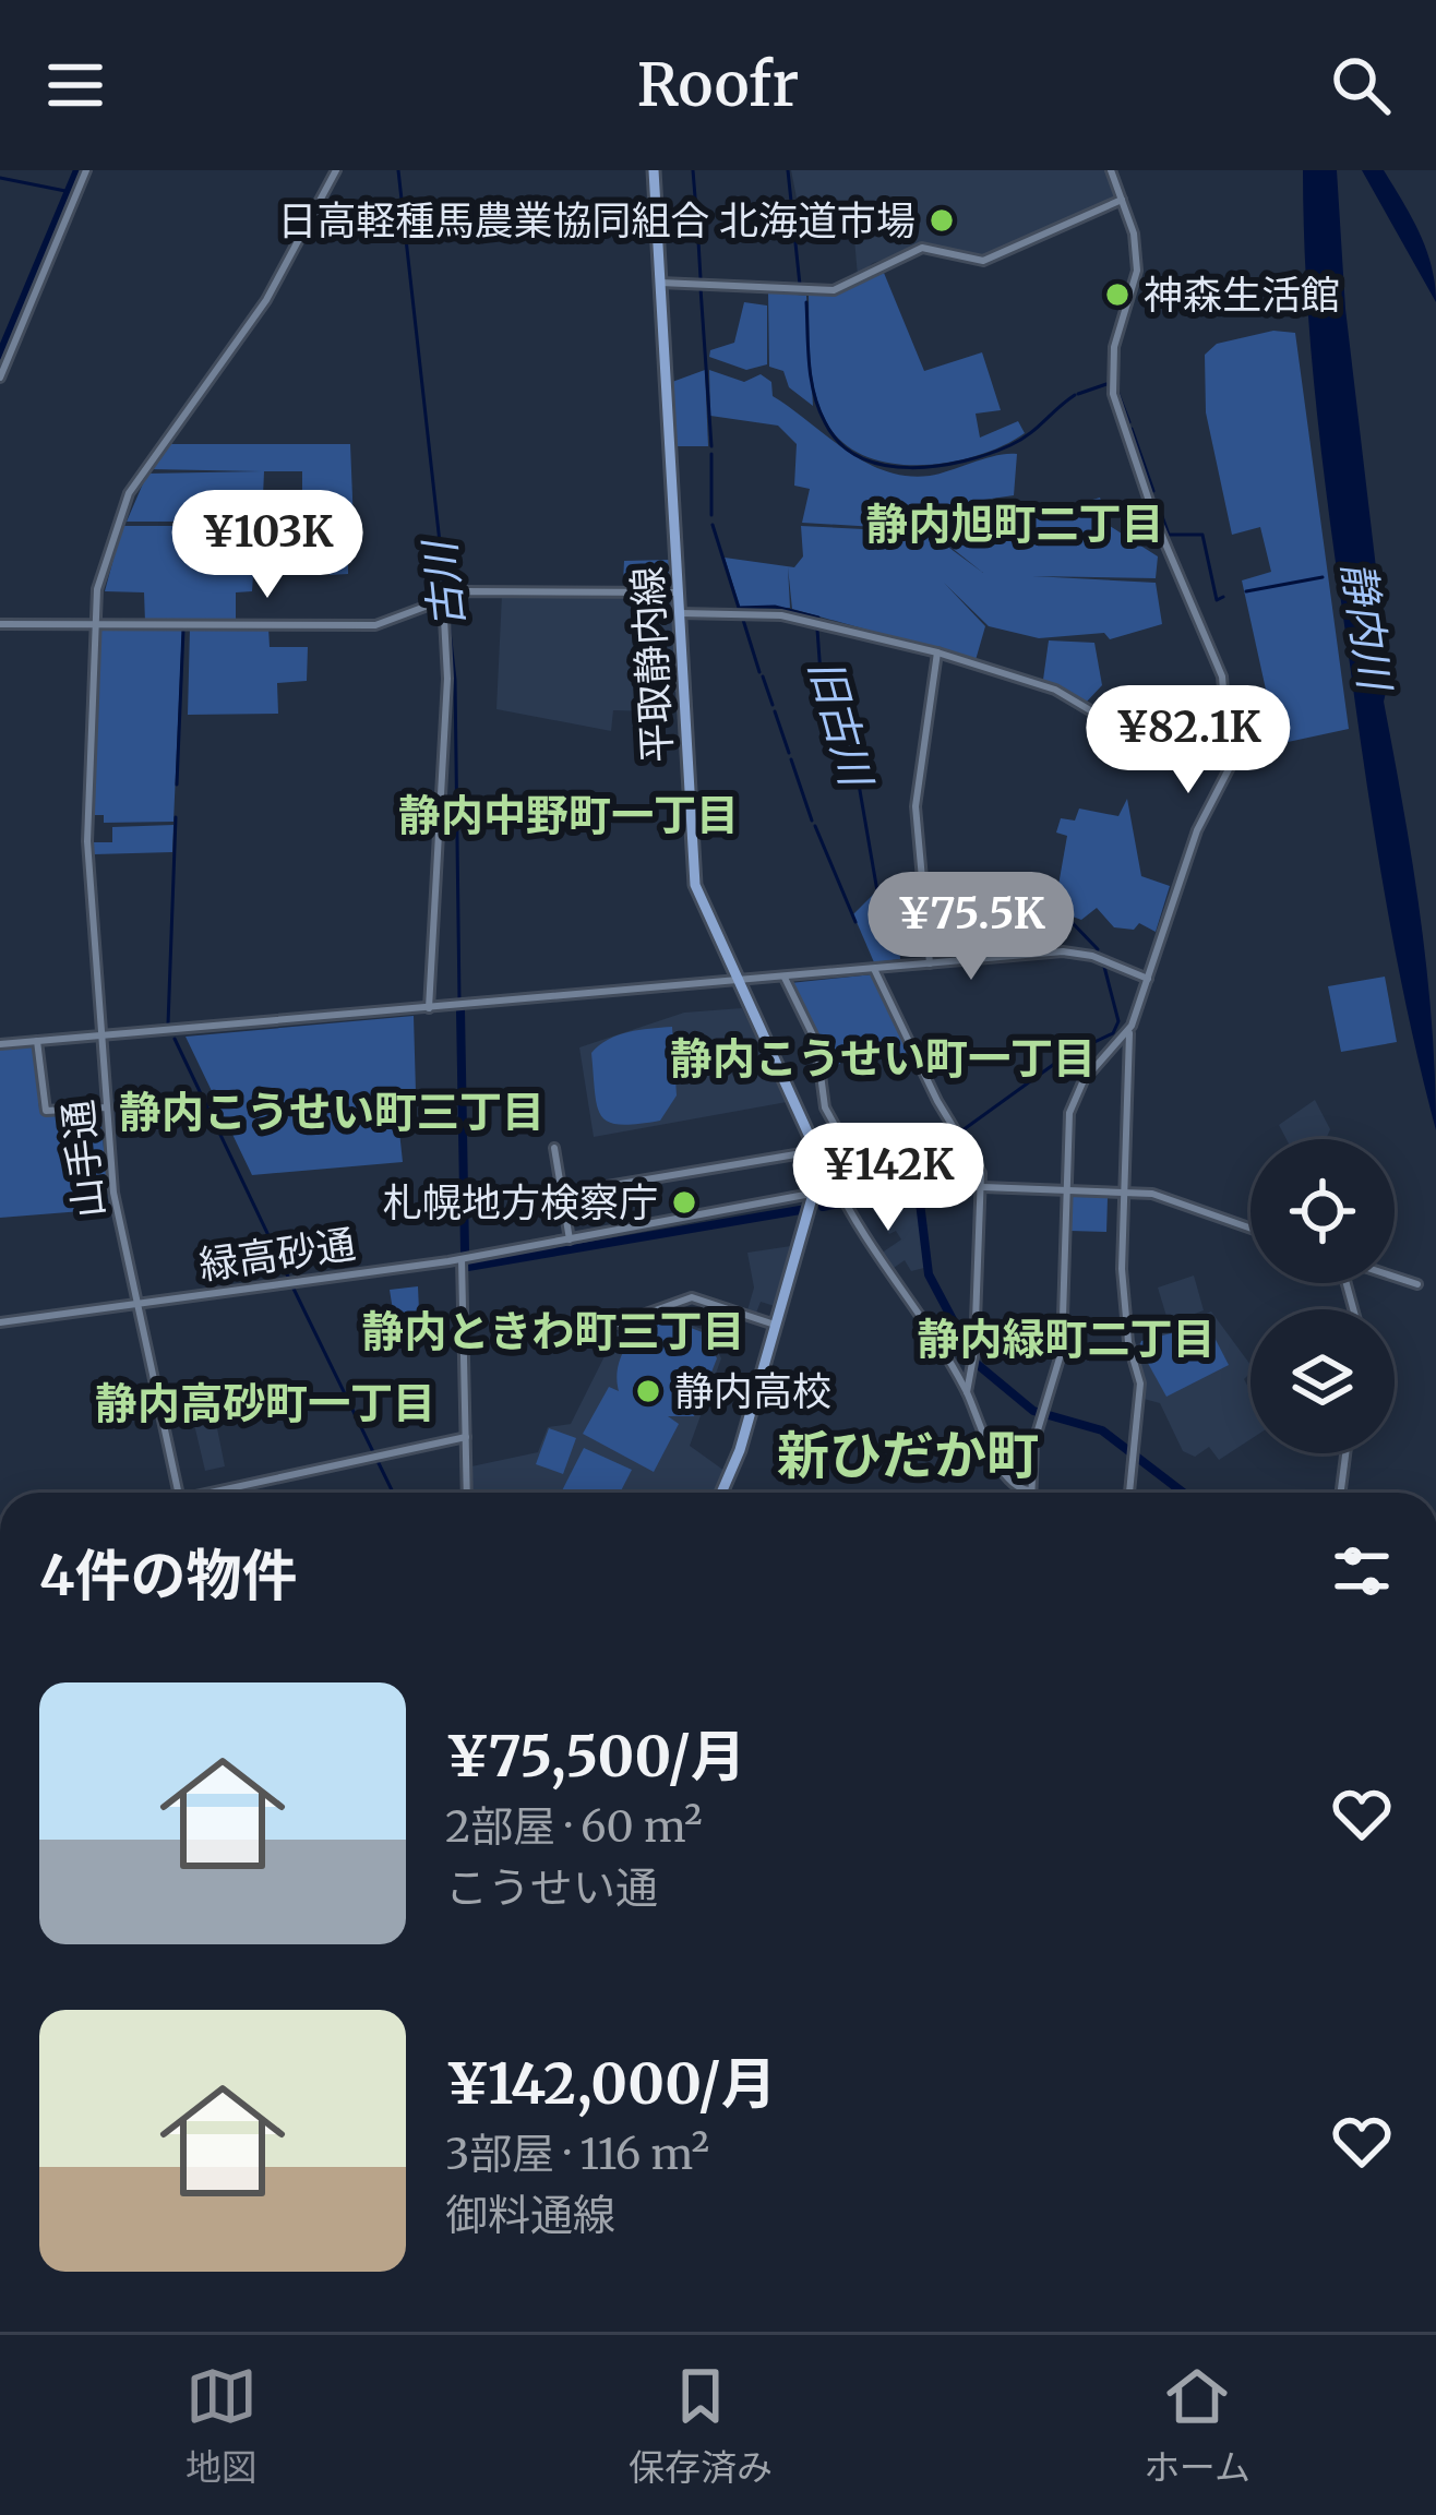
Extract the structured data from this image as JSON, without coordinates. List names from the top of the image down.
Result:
{
  "streets": {
    "main road": ["平取静内線"],
    "street": ["山手通", "緑高砂通"]
  },
  "crossings": [
    ["平取静内線", "緑高砂通"],
    ["山手通", "緑高砂通"]
  ],
  "districts": [
    "静内旭町二丁目",
    "静内中野町一丁目",
    "静内こうせい町一丁目",
    "静内こうせい町三丁目",
    "静内ときわ町三丁目",
    "静内緑町二丁目",
    "静内高砂町一丁目",
    "新ひだか町"
  ],
  "water": ["古川", "静内川", "旧古川"],
  "places": [
    "日高軽種馬農業協同組合 北海道市場",
    "神森生活館",
    "札幌地方検察庁",
    "静内高校"
  ],
  "page": {
    "header": "Roofr",
    "price": [
      "¥103K",
      "¥82.1K",
      "¥75.5K",
      "¥142K"
    ],
    "heading": "4件の物件",
    "list": [
      {
        "name": "¥75,500/月",
        "note": "2部屋 · 60 m² · こうせい通"
      },
      {
        "name": "¥142,000/月",
        "note": "3部屋 · 116 m² · 御料通線"
      }
    ],
    "tabs": ["地図", "保存済み", "ホーム"]
  }
}
